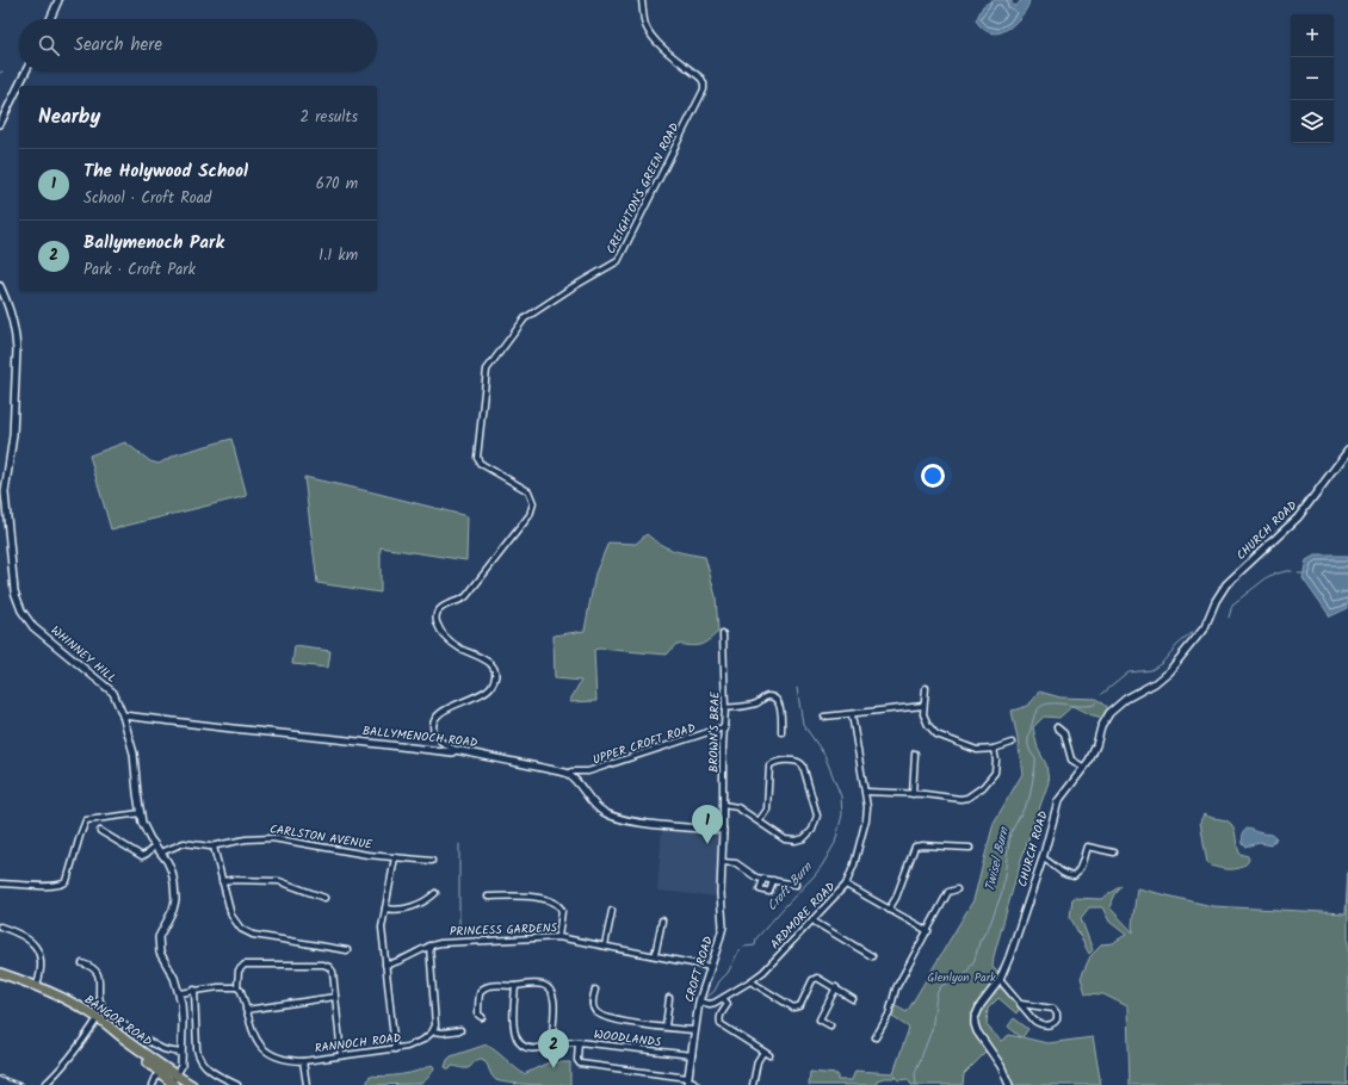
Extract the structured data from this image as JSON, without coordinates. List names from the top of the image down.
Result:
{
  "streets": {
    "highway": ["BANGOR ROAD"],
    "street": [
      "CREIGHTON'S GREEN ROAD",
      "CHURCH ROAD",
      "WHINNEY HILL",
      "BROWN'S BRAE",
      "BALLYMENOCH ROAD",
      "UPPER CROFT ROAD",
      "CARLSTON AVENUE",
      "ARDMORE ROAD",
      "PRINCESS GARDENS",
      "CROFT ROAD",
      "WOODLANDS",
      "RANNOCH ROAD"
    ]
  },
  "crossings": [
    ["CREIGHTON'S GREEN ROAD", "BALLYMENOCH ROAD"],
    ["WHINNEY HILL", "BALLYMENOCH ROAD"],
    ["WHINNEY HILL", "CARLSTON AVENUE"],
    ["WHINNEY HILL", "BANGOR ROAD"],
    ["BROWN'S BRAE", "UPPER CROFT ROAD"],
    ["BROWN'S BRAE", "CROFT ROAD"],
    ["BALLYMENOCH ROAD", "UPPER CROFT ROAD"],
    ["ARDMORE ROAD", "CROFT ROAD"],
    ["PRINCESS GARDENS", "CROFT ROAD"],
    ["CROFT ROAD", "WOODLANDS"]
  ],
  "water": ["Twisel Burn", "Croft Burn"],
  "parks": ["Glenlyon Park"],
  "page": {
    "map_buttons": ["+", "−"],
    "search": "Search here",
    "heading": ["Nearby", "2 results"],
    "list": [
      {
        "mark": "1",
        "name": "The Holywood School",
        "note": "School · Croft Road",
        "value": "670 m"
      },
      {
        "mark": "2",
        "name": "Ballymenoch Park",
        "note": "Park · Croft Park",
        "value": "1.1 km"
      }
    ],
    "pins": ["1", "2"]
  }
}
